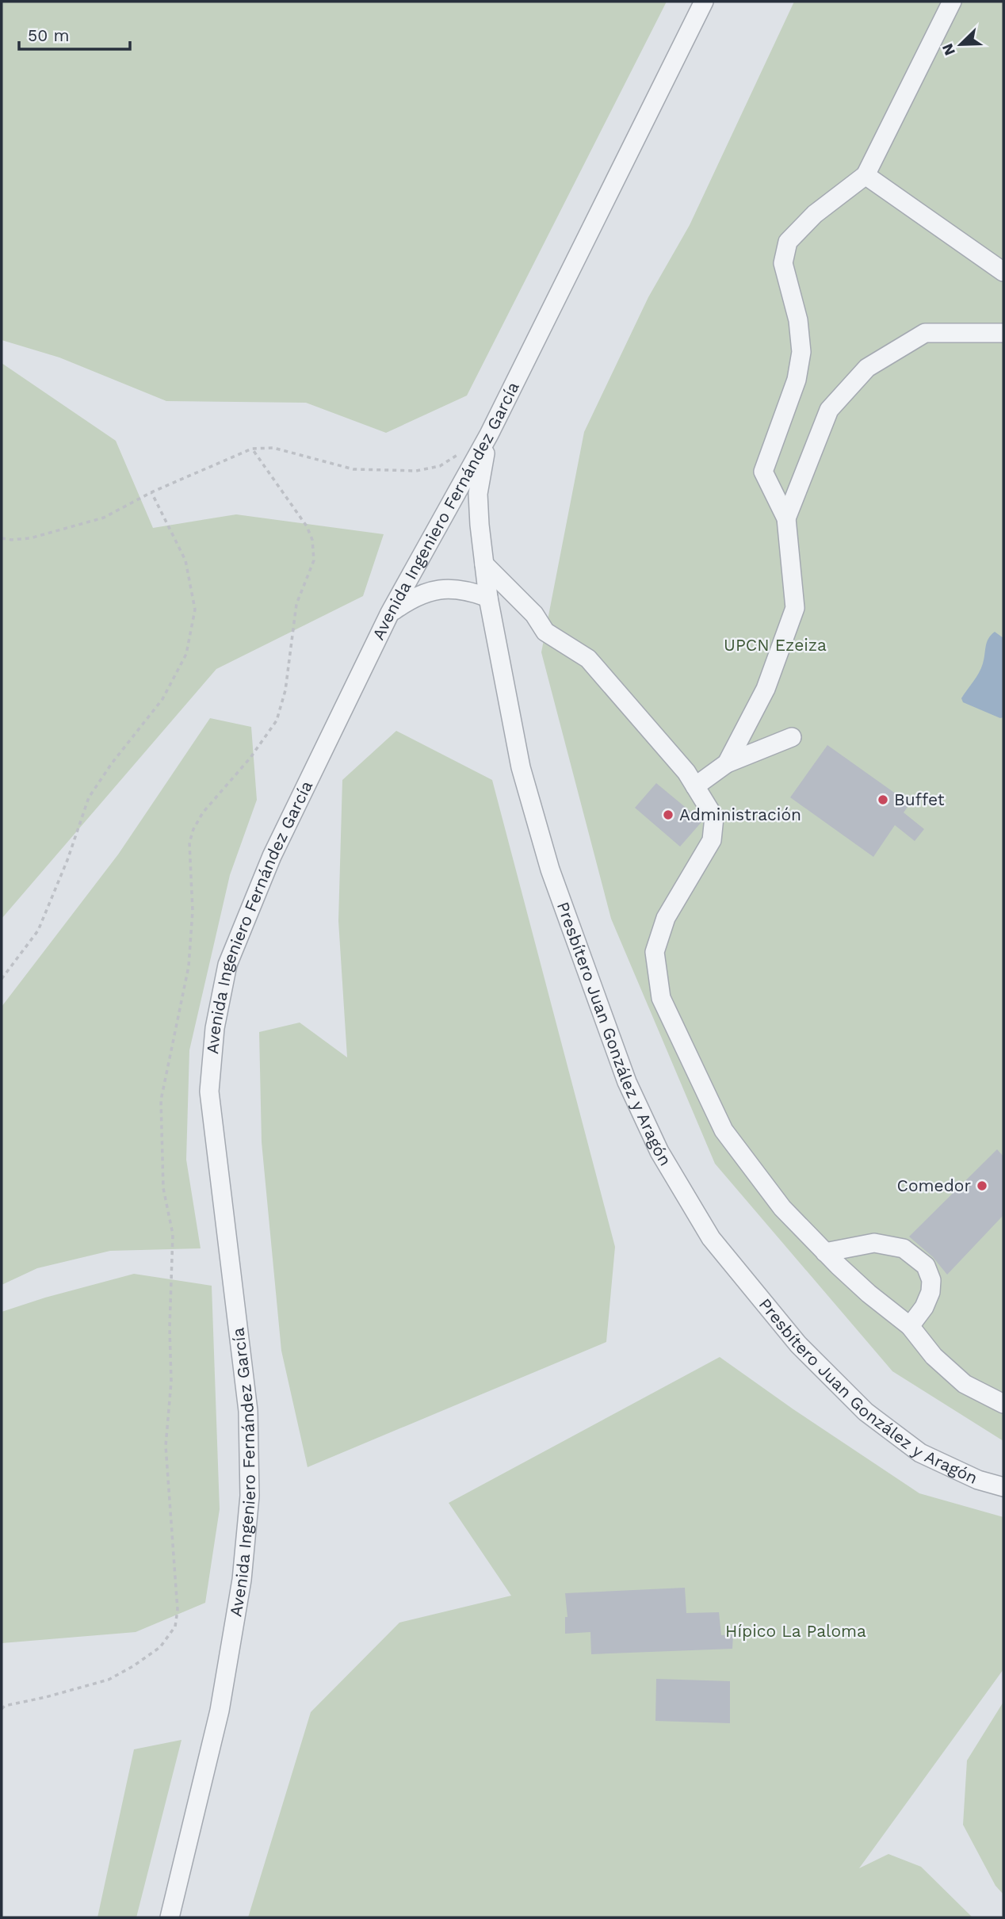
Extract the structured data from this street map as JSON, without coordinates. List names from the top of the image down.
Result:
{
  "streets": {
    "street": ["Avenida Ingeniero Fernández García", "Presbítero Juan González y Aragón"]
  },
  "crossings": [
    ["Avenida Ingeniero Fernández García", "Presbítero Juan González y Aragón"]
  ],
  "parks": ["UPCN Ezeiza", "Hípico La Paloma"],
  "places": ["Buffet", "Administración", "Comedor"],
  "scale_bar": "50 m",
  "north": "bottom left"
}
